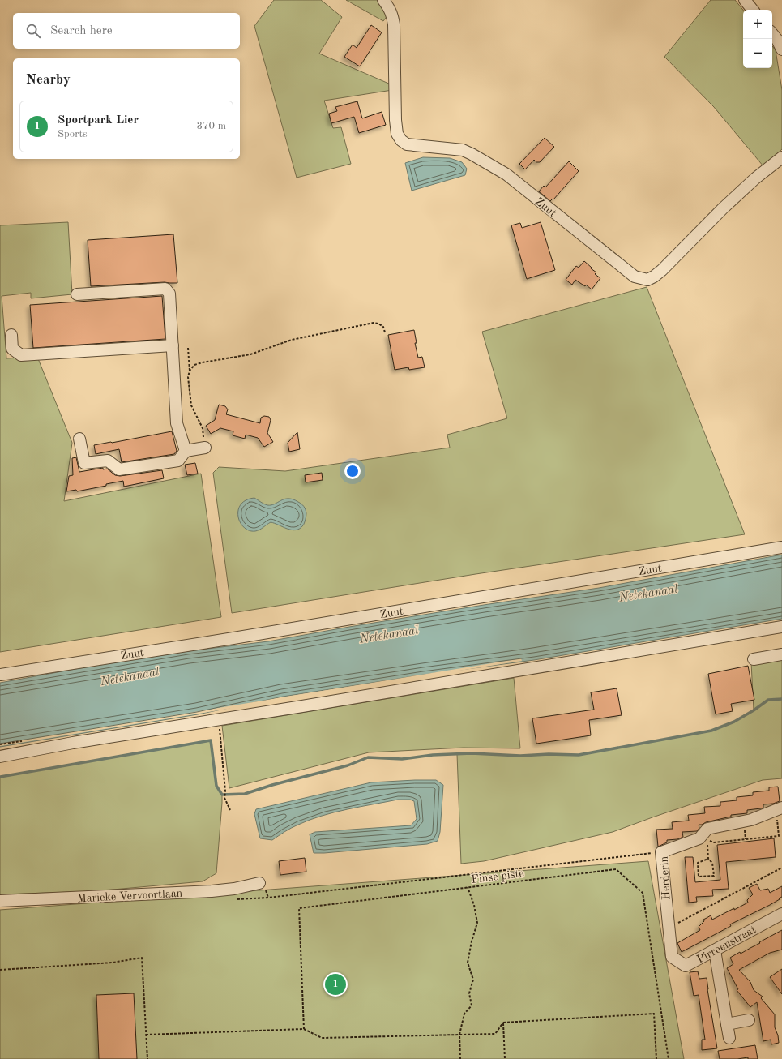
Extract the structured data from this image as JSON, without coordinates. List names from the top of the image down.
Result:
{
  "streets": {
    "street": [
      "Zuut",
      "Herderin",
      "Marieke Vervoortlaan",
      "Pirroenstraat"
    ],
    "path": ["Finse piste"]
  },
  "crossings": [
    ["Herderin", "Pirroenstraat"]
  ],
  "water": ["Netekanaal"],
  "page": {
    "map_buttons": ["+", "−"],
    "search": "Search here",
    "heading": "Nearby",
    "list": [
      {
        "mark": "1",
        "name": "Sportpark Lier",
        "note": "Sports",
        "value": "370 m"
      }
    ],
    "pins": "1"
  }
}
